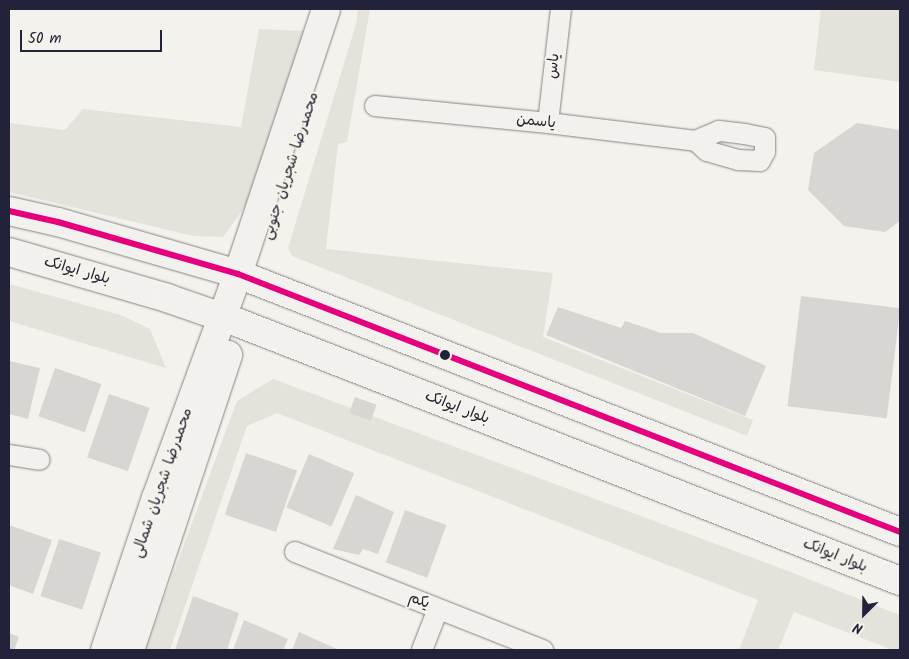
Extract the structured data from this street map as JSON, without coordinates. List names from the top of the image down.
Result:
{
  "streets": {
    "main road": ["محمدرضا شجریان جنوبی", "بلوار ایوانک", "محمدرضا شجریان شمالی"],
    "street": ["یاس", "یاسمن", "یکم"]
  },
  "crossings": [
    ["یاس", "یاسمن"],
    ["محمدرضا شجریان جنوبی", "بلوار ایوانک"],
    ["محمدرضا شجریان جنوبی", "محمدرضا شجریان شمالی"],
    ["بلوار ایوانک", "محمدرضا شجریان شمالی"]
  ],
  "scale_bar": "50 m",
  "north": "bottom left"
}
